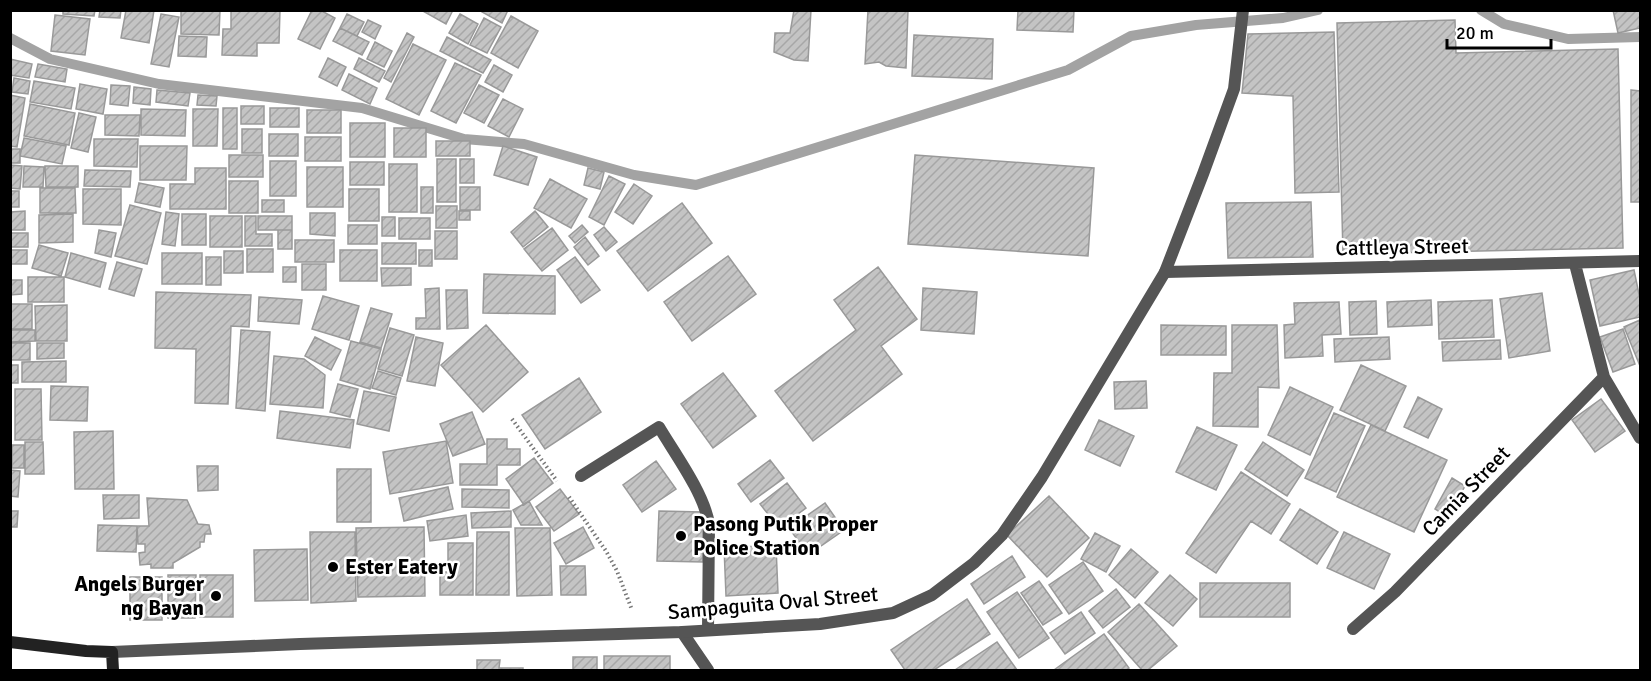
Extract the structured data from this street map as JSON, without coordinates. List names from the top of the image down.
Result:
{
  "streets": {
    "main road": ["Sampaguita Oval Street"],
    "street": ["Cattleya Street", "Camia Street"]
  },
  "crossings": [
    ["Cattleya Street", "Sampaguita Oval Street"]
  ],
  "places": ["Pasong Putik Proper Police Station", "Ester Eatery", "Angels Burger ng Bayan"],
  "scale_bar": "20 m"
}
